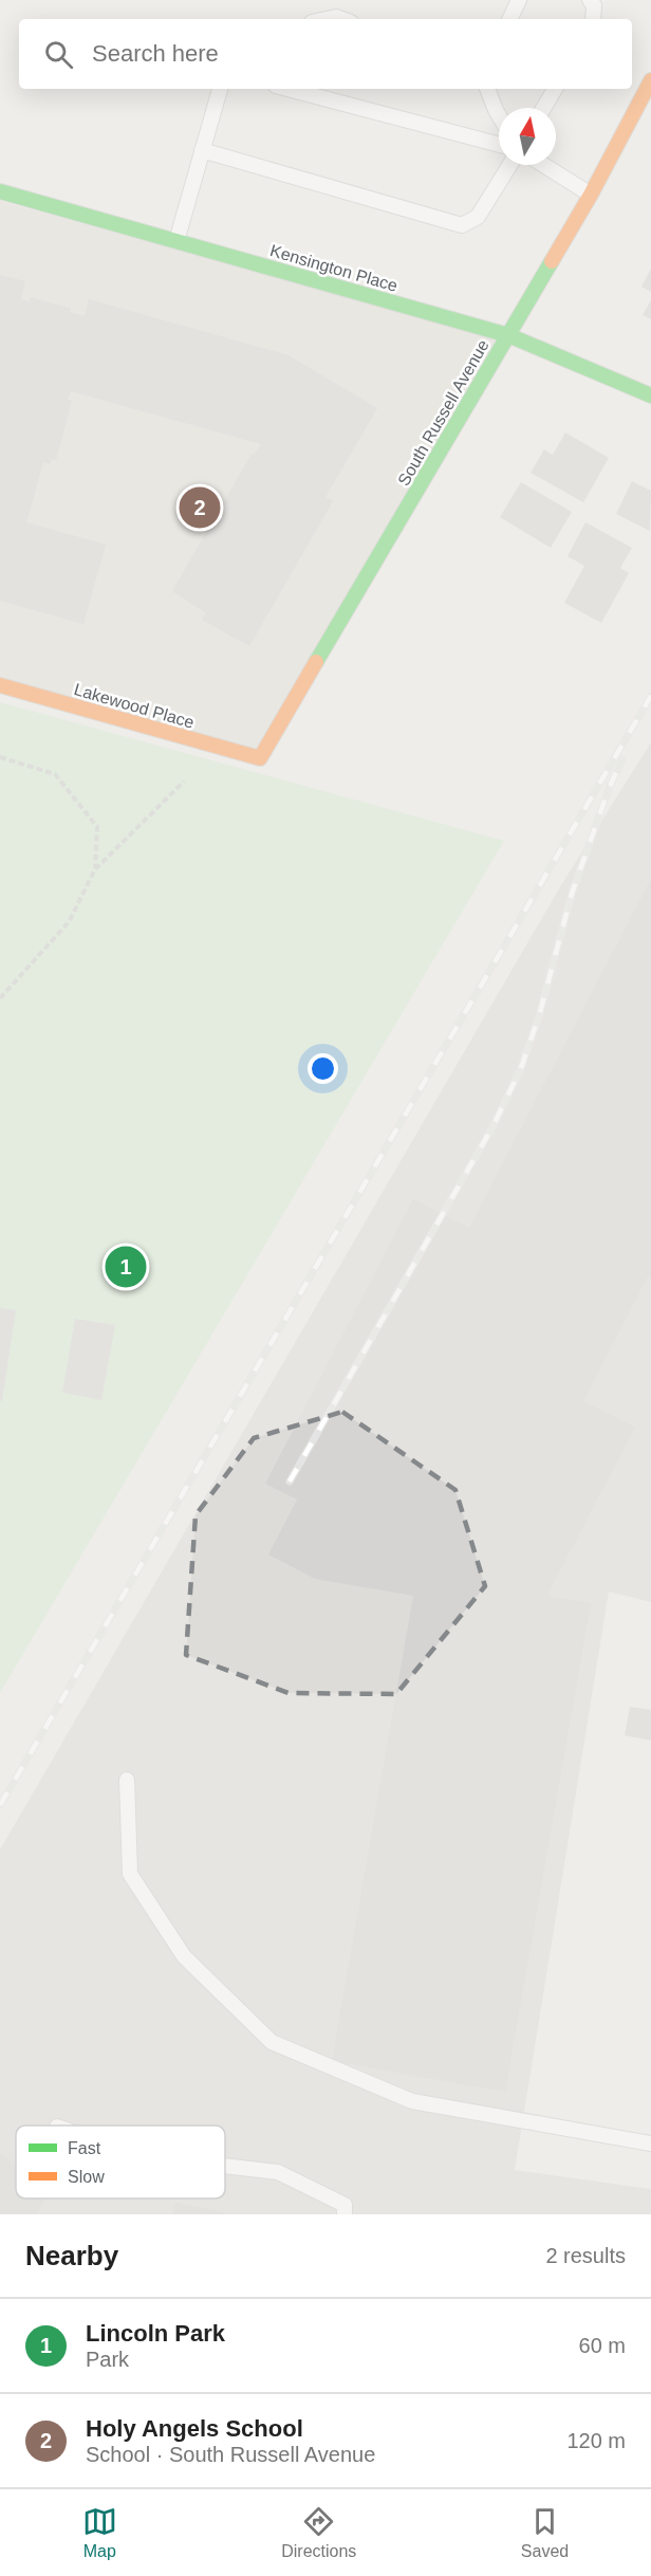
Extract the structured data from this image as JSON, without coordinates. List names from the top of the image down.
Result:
{
  "streets": {
    "street": ["Kensington Place", "South Russell Avenue", "Lakewood Place"]
  },
  "crossings": [
    ["Kensington Place", "South Russell Avenue"],
    ["South Russell Avenue", "Lakewood Place"]
  ],
  "legend": ["Fast", "Slow"],
  "north": "top",
  "page": {
    "search": "Search here",
    "pins": ["2", "1"],
    "heading": ["Nearby", "2 results"],
    "list": [
      {
        "mark": "1",
        "name": "Lincoln Park",
        "note": "Park",
        "value": "60 m"
      },
      {
        "mark": "2",
        "name": "Holy Angels School",
        "note": "School · South Russell Avenue",
        "value": "120 m"
      }
    ],
    "nav": ["Map", "Directions", "Saved"]
  }
}
